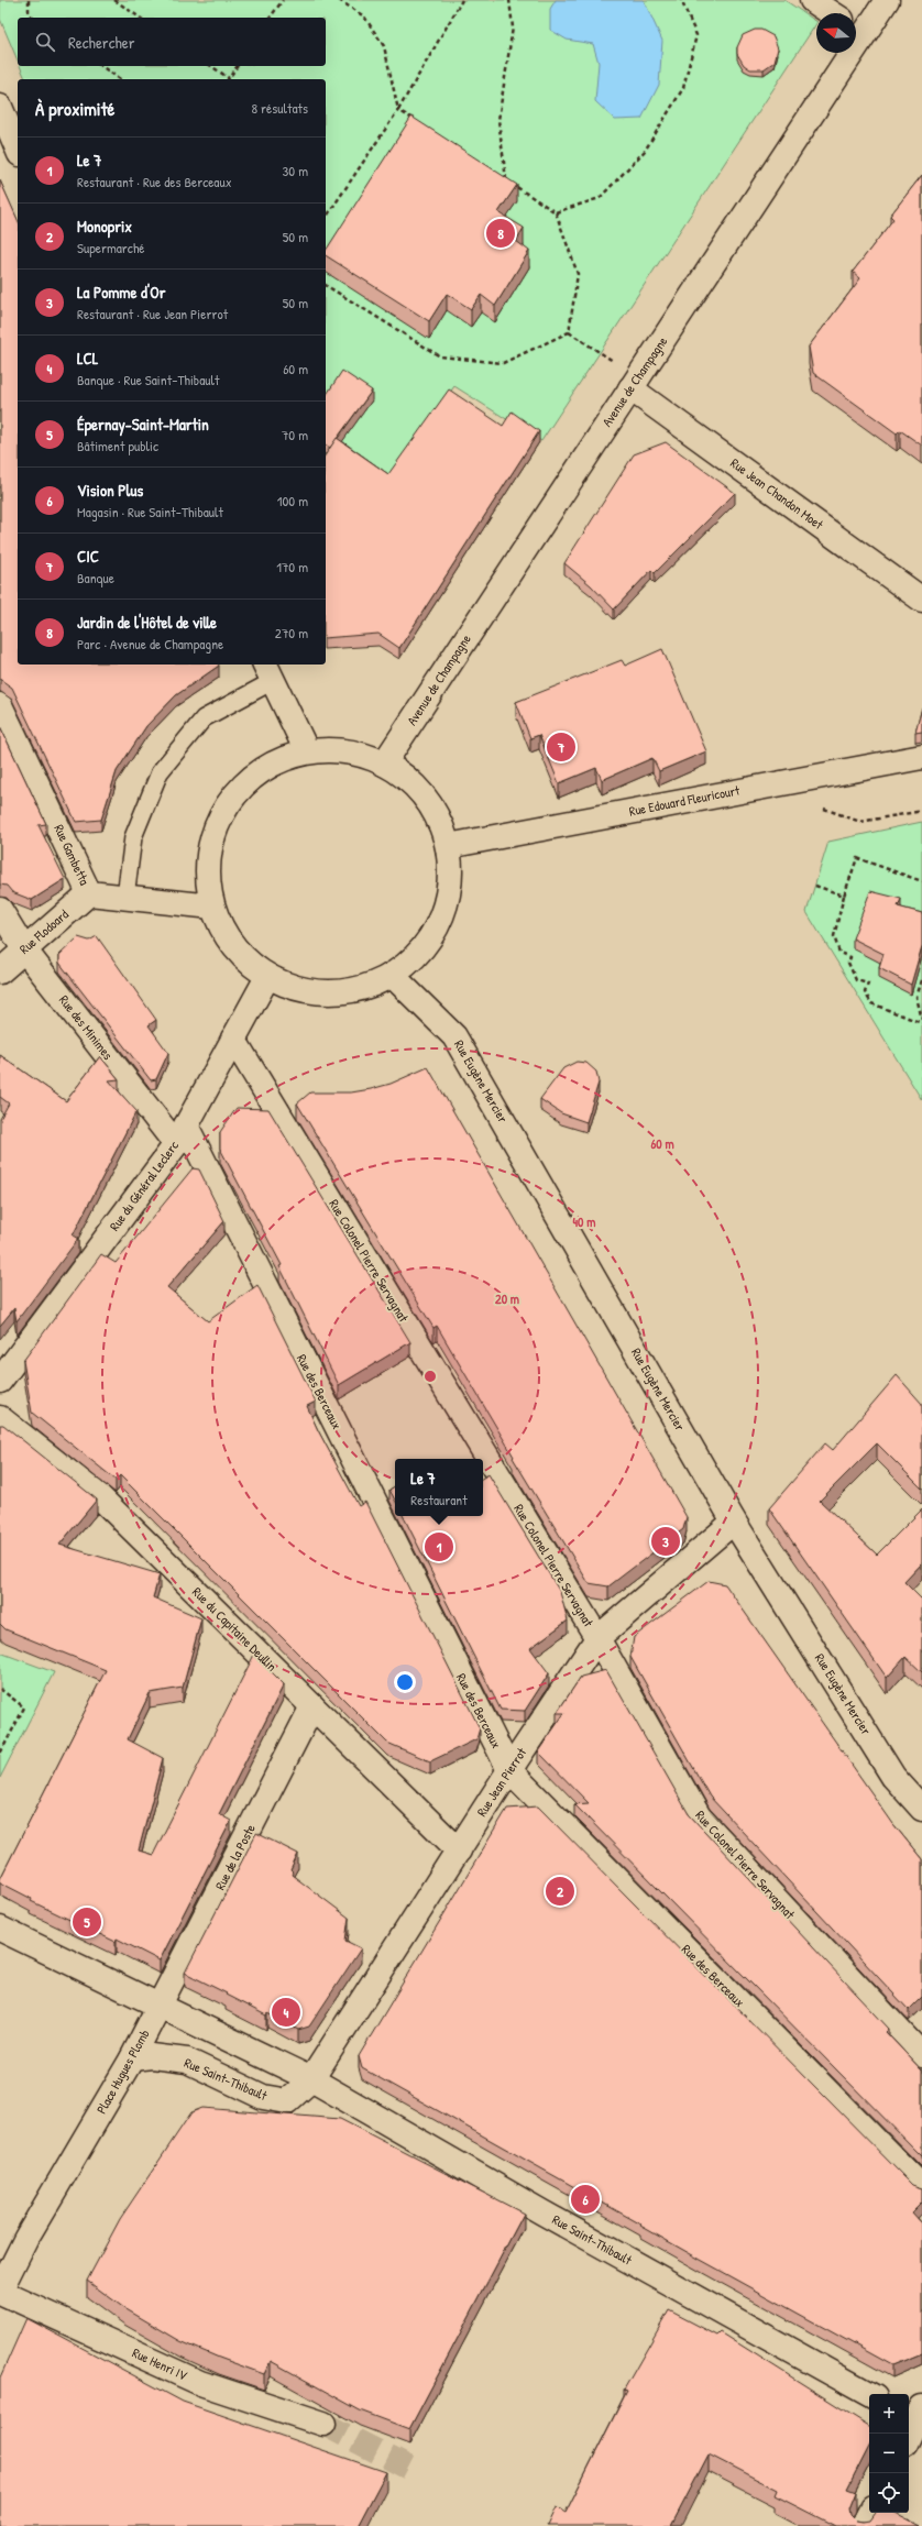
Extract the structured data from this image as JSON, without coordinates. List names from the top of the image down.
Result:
{
  "streets": {
    "street": [
      "Avenue de Champagne",
      "Rue Jean Chandon Moet",
      "Rue Edouard Fleuricourt",
      "Rue Gambetta",
      "Rue Flodoard",
      "Rue des Minimes",
      "Rue Eugène Mercier",
      "Rue du Général Leclerc",
      "Rue Colonel Pierre Servagnat",
      "Rue des Berceaux",
      "Rue du Capitaine Deullin",
      "Rue Jean Pierrot",
      "Rue de la Poste",
      "Place Hugues Plomb",
      "Rue Saint-Thibault",
      "Rue Henri IV"
    ]
  },
  "crossings": [
    ["Avenue de Champagne", "Rue Jean Chandon Moet"],
    ["Rue Gambetta", "Rue Flodoard"],
    ["Rue Flodoard", "Rue des Minimes"],
    ["Rue des Minimes", "Rue du Général Leclerc"],
    ["Rue des Minimes", "Rue des Berceaux"],
    ["Rue Eugène Mercier", "Rue Jean Pierrot"],
    ["Rue du Général Leclerc", "Rue Colonel Pierre Servagnat"],
    ["Rue du Général Leclerc", "Rue des Berceaux"],
    ["Rue Colonel Pierre Servagnat", "Rue Jean Pierrot"],
    ["Rue des Berceaux", "Rue Jean Pierrot"],
    ["Rue du Capitaine Deullin", "Rue Jean Pierrot"],
    ["Rue du Capitaine Deullin", "Rue de la Poste"],
    ["Rue Jean Pierrot", "Rue Saint-Thibault"],
    ["Rue de la Poste", "Place Hugues Plomb"],
    ["Rue de la Poste", "Rue Saint-Thibault"],
    ["Place Hugues Plomb", "Rue Saint-Thibault"],
    ["Place Hugues Plomb", "Rue Henri IV"]
  ],
  "north": "left",
  "page": {
    "search": "Rechercher",
    "heading": ["À proximité", "8 résultats"],
    "list": [
      {
        "mark": "1",
        "name": "Le 7",
        "note": "Restaurant · Rue des Berceaux",
        "value": "30 m"
      },
      {
        "mark": "2",
        "name": "Monoprix",
        "note": "Supermarché",
        "value": "50 m"
      },
      {
        "mark": "3",
        "name": "La Pomme d'Or",
        "note": "Restaurant · Rue Jean Pierrot",
        "value": "50 m"
      },
      {
        "mark": "4",
        "name": "LCL",
        "note": "Banque · Rue Saint-Thibault",
        "value": "60 m"
      },
      {
        "mark": "5",
        "name": "Épernay-Saint-Martin",
        "note": "Bâtiment public",
        "value": "70 m"
      },
      {
        "mark": "6",
        "name": "Vision Plus",
        "note": "Magasin · Rue Saint-Thibault",
        "value": "100 m"
      },
      {
        "mark": "7",
        "name": "CIC",
        "note": "Banque",
        "value": "170 m"
      },
      {
        "mark": "8",
        "name": "Jardin de l'Hôtel de ville",
        "note": "Parc · Avenue de Champagne",
        "value": "270 m"
      }
    ],
    "pins": [
      "8",
      "7",
      "3",
      "1",
      "2",
      "5",
      "4",
      "6"
    ],
    "popup": ["Le 7", "Restaurant"],
    "map_buttons": ["+", "−"]
  },
  "rings": ["60 m", "40 m", "20 m"]
}
